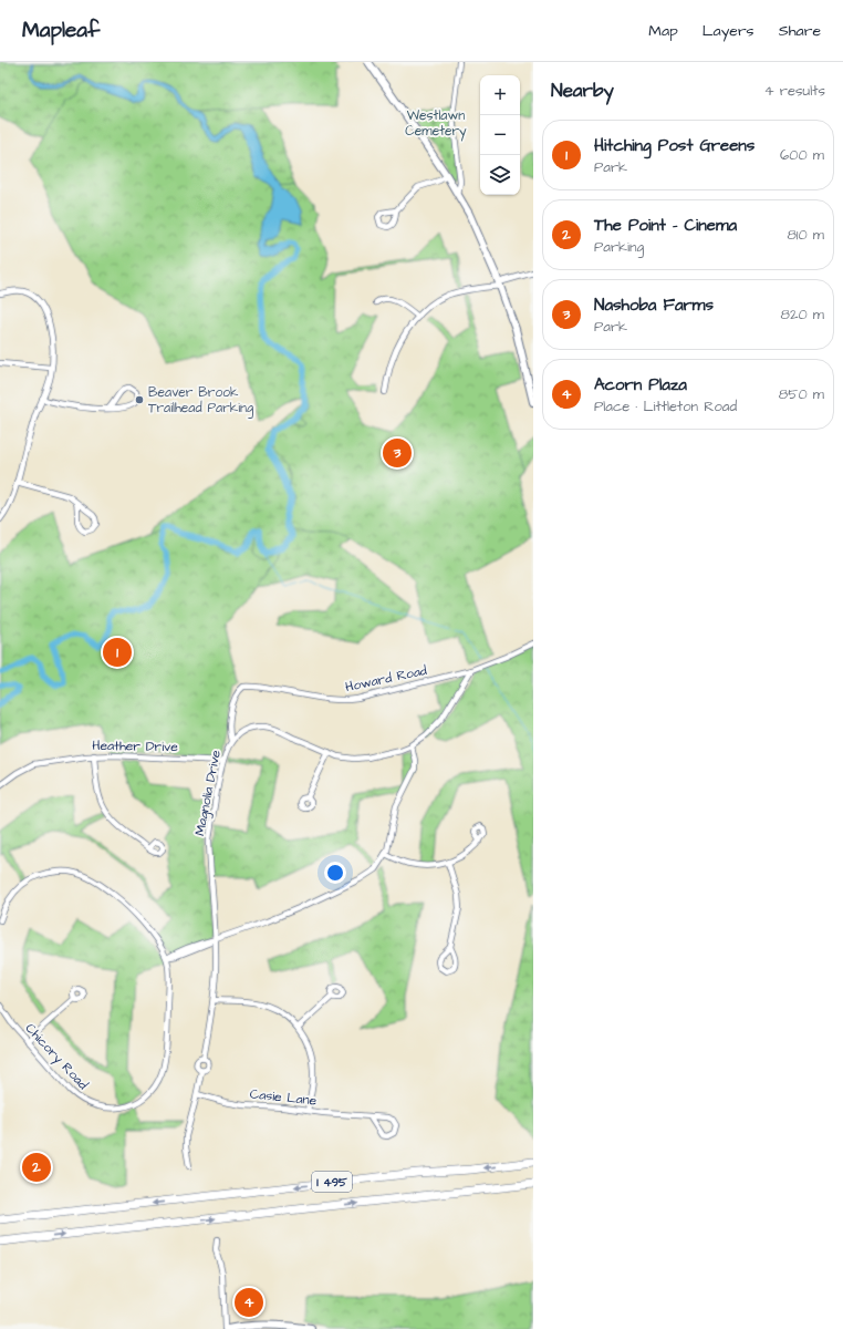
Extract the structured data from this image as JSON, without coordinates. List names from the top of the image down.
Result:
{
  "streets": {
    "highway": ["I 495"],
    "street": [
      "Howard Road",
      "Heather Drive",
      "Magnolia Drive",
      "Chicory Road",
      "Casie Lane"
    ]
  },
  "crossings": [
    ["Howard Road", "Magnolia Drive"],
    ["Heather Drive", "Magnolia Drive"],
    ["Magnolia Drive", "Casie Lane"]
  ],
  "parks": ["Westlawn Cemetery"],
  "places": ["Beaver Brook Trailhead Parking"],
  "page": {
    "header": "Mapleaf",
    "nav": ["Map", "Layers", "Share"],
    "heading": ["Nearby", "4 results"],
    "map_buttons": ["+", "−"],
    "list": [
      {
        "mark": "1",
        "name": "Hitching Post Greens",
        "note": "Park",
        "value": "600 m"
      },
      {
        "mark": "2",
        "name": "The Point - Cinema",
        "note": "Parking",
        "value": "810 m"
      },
      {
        "mark": "3",
        "name": "Nashoba Farms",
        "note": "Park",
        "value": "820 m"
      },
      {
        "mark": "4",
        "name": "Acorn Plaza",
        "note": "Place · Littleton Road",
        "value": "850 m"
      }
    ],
    "pins": [
      "3",
      "1",
      "2",
      "4"
    ]
  }
}
